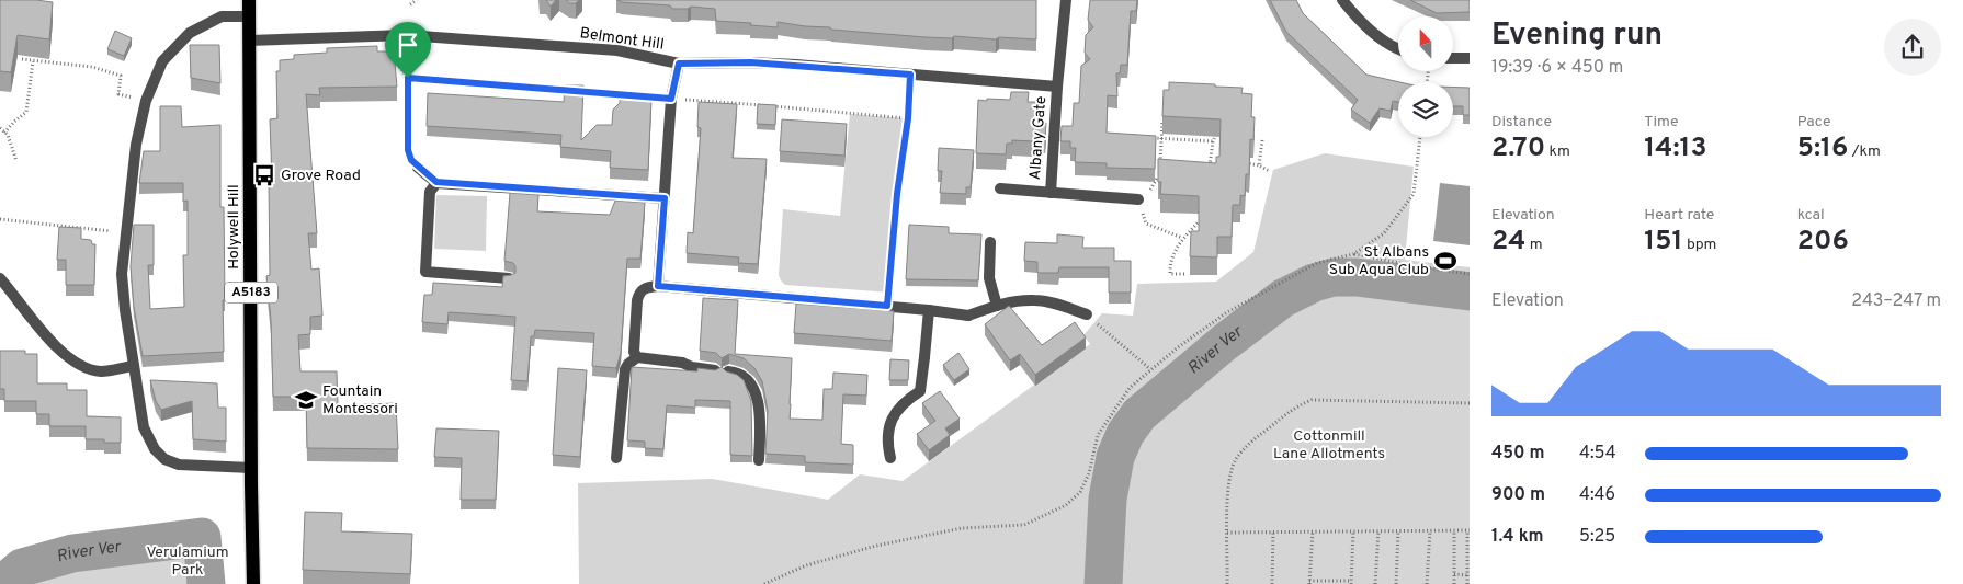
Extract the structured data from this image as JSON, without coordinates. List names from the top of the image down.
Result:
{
  "streets": {
    "main road": ["Holywell Hill", "A5183"],
    "street": ["Belmont Hill", "Albany Gate"]
  },
  "crossings": [
    ["Belmont Hill", "Albany Gate"],
    ["Belmont Hill", "Holywell Hill"]
  ],
  "water": ["River Ver"],
  "parks": ["Cottonmill Lane Allotments", "Verulamium Park"],
  "places": {
    "bus stop": ["Grove Road"],
    "sports": ["St Albans Sub Aqua Club"],
    "school or university": ["Fountain Montessori"]
  },
  "north": "top",
  "page": {
    "heading": ["Evening run", "19:39 · 6 × 450 m"],
    "stats": [
      ["Distance", "2.70 km"],
      ["Time", "14:13"],
      ["Pace", "5:16 /km"],
      ["Elevation", "24 m"],
      ["Heart rate", "151 bpm"],
      ["kcal", "206"]
    ],
    "chart": ["Elevation", "243–247 m"],
    "list": [
      {
        "name": "450 m",
        "note": "4:54"
      },
      {
        "name": "900 m",
        "note": "4:46"
      },
      {
        "name": "1.4 km",
        "note": "5:25"
      }
    ]
  }
}
